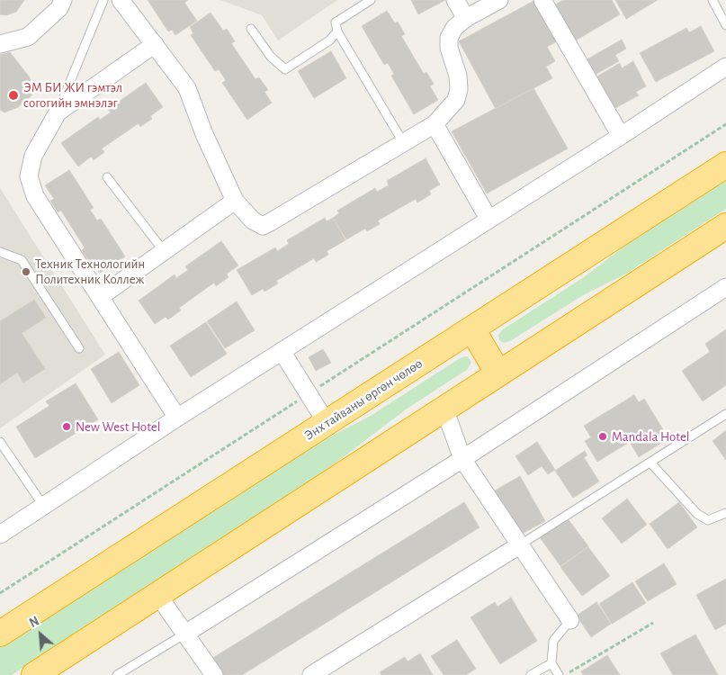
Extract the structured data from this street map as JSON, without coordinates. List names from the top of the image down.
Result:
{
  "streets": {
    "highway": ["Энх тайваны өргөн чөлөө"]
  },
  "places": [
    "ЭМ БИ ЖИ гэмтэл согогийн эмнэлэг",
    "Техник Технологийн Политехник Коллеж",
    "New West Hotel",
    "Mandala Hotel"
  ],
  "north": "top left"
}
